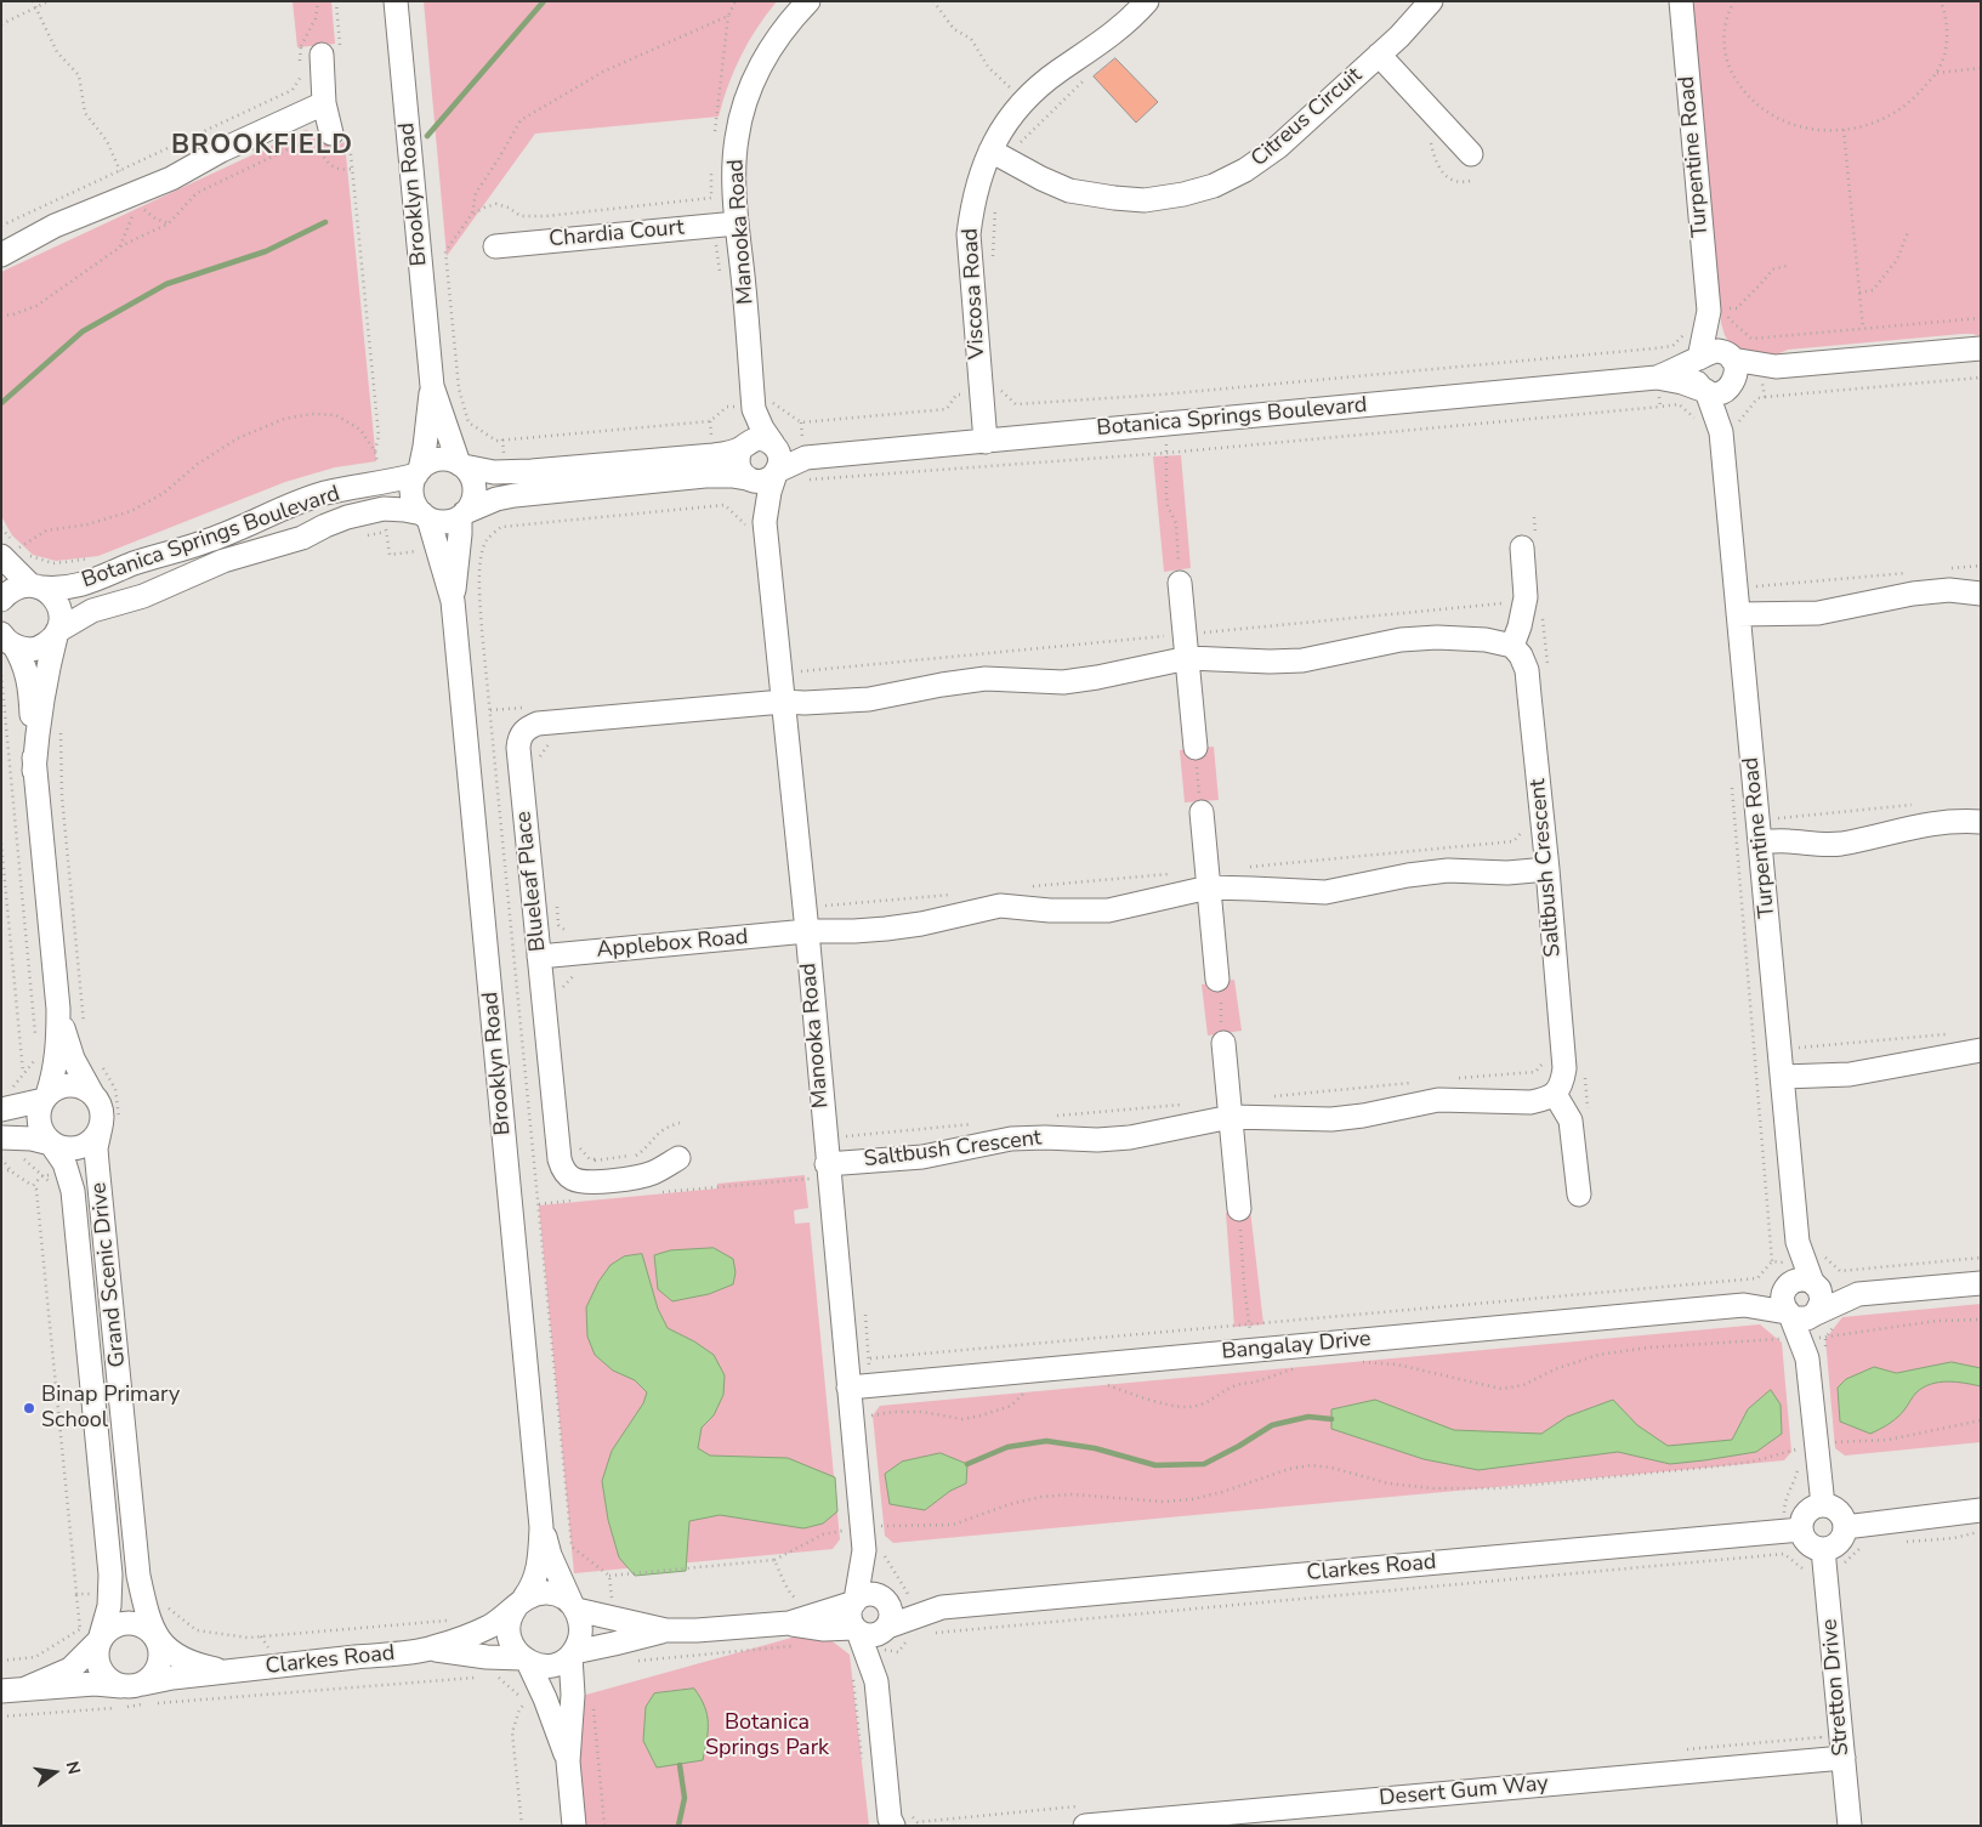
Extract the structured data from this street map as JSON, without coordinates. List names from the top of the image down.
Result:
{
  "streets": {
    "street": [
      "Citreus Circuit",
      "Turpentine Road",
      "Brooklyn Road",
      "Manooka Road",
      "Chardia Court",
      "Viscosa Road",
      "Botanica Springs Boulevard",
      "Saltbush Crescent",
      "Blueleaf Place",
      "Applebox Road",
      "Grand Scenic Drive",
      "Bangalay Drive",
      "Clarkes Road",
      "Stretton Drive",
      "Desert Gum Way"
    ]
  },
  "crossings": [
    ["Citreus Circuit", "Viscosa Road"],
    ["Turpentine Road", "Botanica Springs Boulevard"],
    ["Turpentine Road", "Bangalay Drive"],
    ["Turpentine Road", "Clarkes Road"],
    ["Turpentine Road", "Stretton Drive"],
    ["Brooklyn Road", "Botanica Springs Boulevard"],
    ["Brooklyn Road", "Clarkes Road"],
    ["Manooka Road", "Chardia Court"],
    ["Manooka Road", "Botanica Springs Boulevard"],
    ["Manooka Road", "Saltbush Crescent"],
    ["Manooka Road", "Blueleaf Place"],
    ["Manooka Road", "Applebox Road"],
    ["Manooka Road", "Bangalay Drive"],
    ["Manooka Road", "Clarkes Road"],
    ["Viscosa Road", "Botanica Springs Boulevard"],
    ["Botanica Springs Boulevard", "Grand Scenic Drive"],
    ["Saltbush Crescent", "Applebox Road"],
    ["Blueleaf Place", "Applebox Road"],
    ["Grand Scenic Drive", "Clarkes Road"],
    ["Clarkes Road", "Stretton Drive"],
    ["Stretton Drive", "Desert Gum Way"]
  ],
  "districts": ["BROOKFIELD"],
  "parks": ["Botanica Springs Park"],
  "places": ["Binap Primary School"],
  "north": "right"
}
